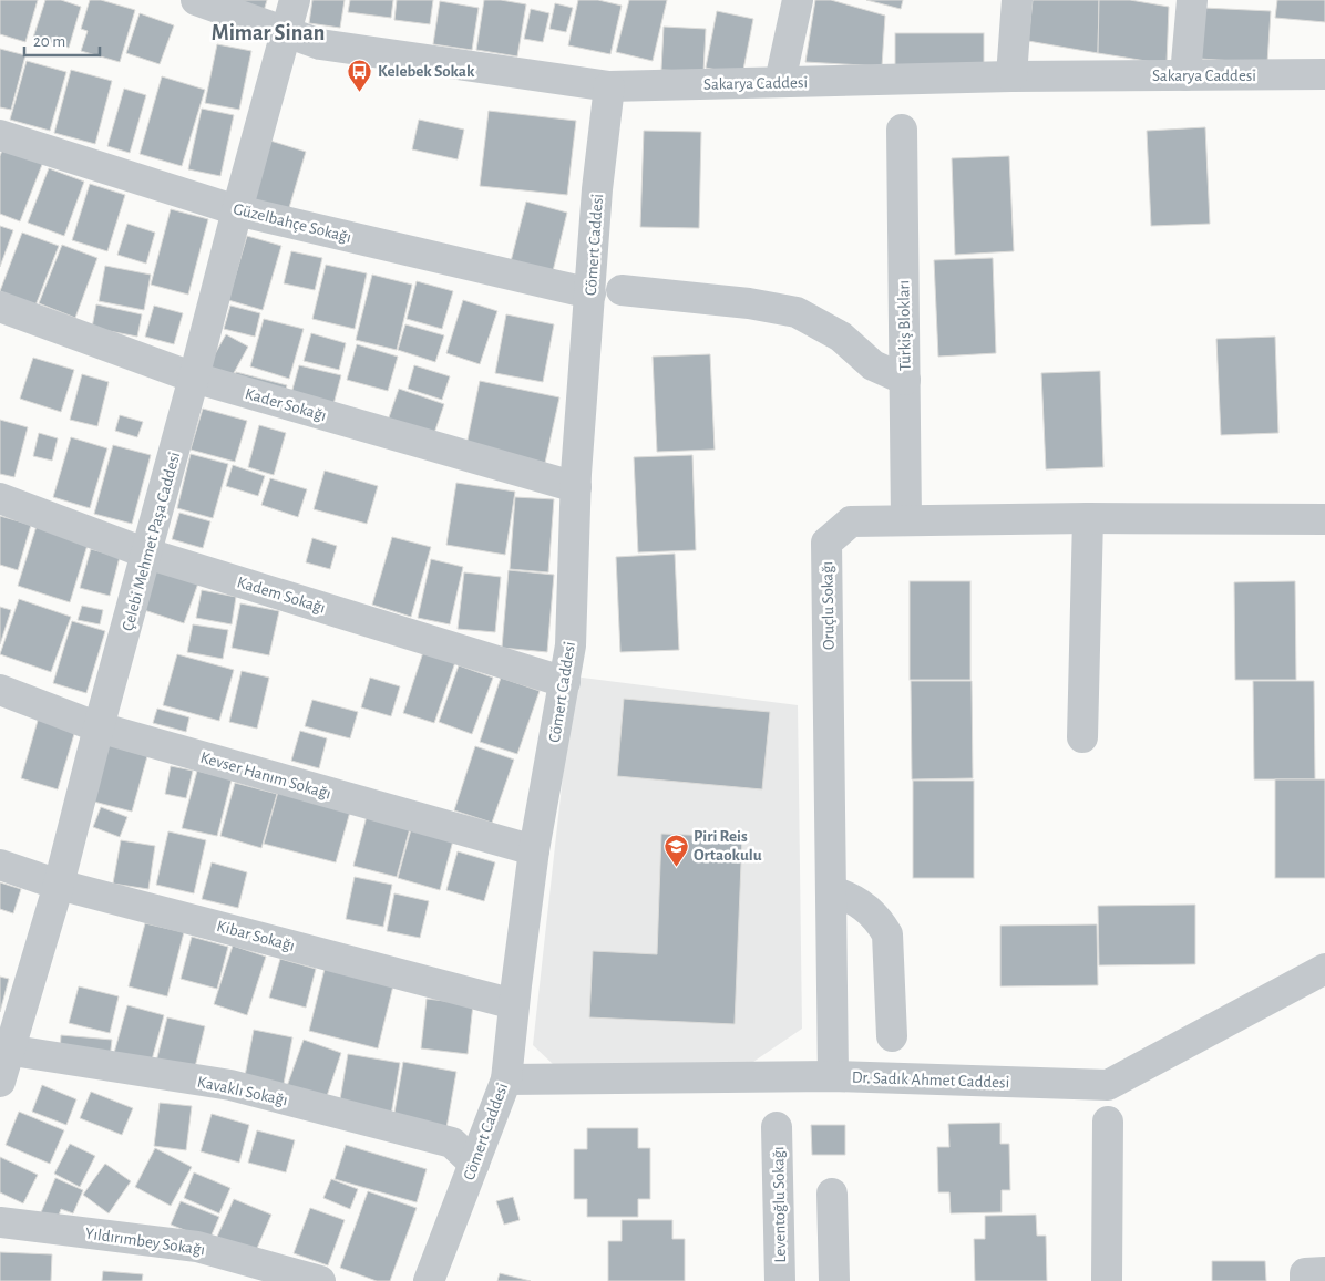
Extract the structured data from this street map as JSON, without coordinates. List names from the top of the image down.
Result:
{
  "streets": {
    "street": [
      "Sakarya Caddesi",
      "Güzelbahçe Sokağı",
      "Cömert Caddesi",
      "Türkiş Blokları",
      "Kader Sokağı",
      "Çelebi Mehmet Paşa Caddesi",
      "Kadem Sokağı",
      "Oruçlu Sokağı",
      "Kevser Hanım Sokağı",
      "Kibar Sokağı",
      "Dr. Sadık Ahmet Caddesi",
      "Kavaklı Sokağı",
      "Leventoğlu Sokağı",
      "Yıldırımbey Sokağı"
    ]
  },
  "crossings": [
    ["Sakarya Caddesi", "Cömert Caddesi"],
    ["Sakarya Caddesi", "Çelebi Mehmet Paşa Caddesi"],
    ["Güzelbahçe Sokağı", "Cömert Caddesi"],
    ["Güzelbahçe Sokağı", "Çelebi Mehmet Paşa Caddesi"],
    ["Cömert Caddesi", "Kader Sokağı"],
    ["Cömert Caddesi", "Kadem Sokağı"],
    ["Cömert Caddesi", "Kevser Hanım Sokağı"],
    ["Cömert Caddesi", "Kibar Sokağı"],
    ["Cömert Caddesi", "Dr. Sadık Ahmet Caddesi"],
    ["Cömert Caddesi", "Kavaklı Sokağı"],
    ["Türkiş Blokları", "Oruçlu Sokağı"],
    ["Kader Sokağı", "Çelebi Mehmet Paşa Caddesi"],
    ["Çelebi Mehmet Paşa Caddesi", "Kadem Sokağı"],
    ["Çelebi Mehmet Paşa Caddesi", "Kevser Hanım Sokağı"],
    ["Çelebi Mehmet Paşa Caddesi", "Kibar Sokağı"],
    ["Çelebi Mehmet Paşa Caddesi", "Kavaklı Sokağı"],
    ["Oruçlu Sokağı", "Dr. Sadık Ahmet Caddesi"]
  ],
  "districts": ["Mimar Sinan"],
  "places": {
    "bus stop": ["Kelebek Sokak"],
    "school or university": ["Piri Reis Ortaokulu"]
  },
  "scale_bar": "20 m"
}
